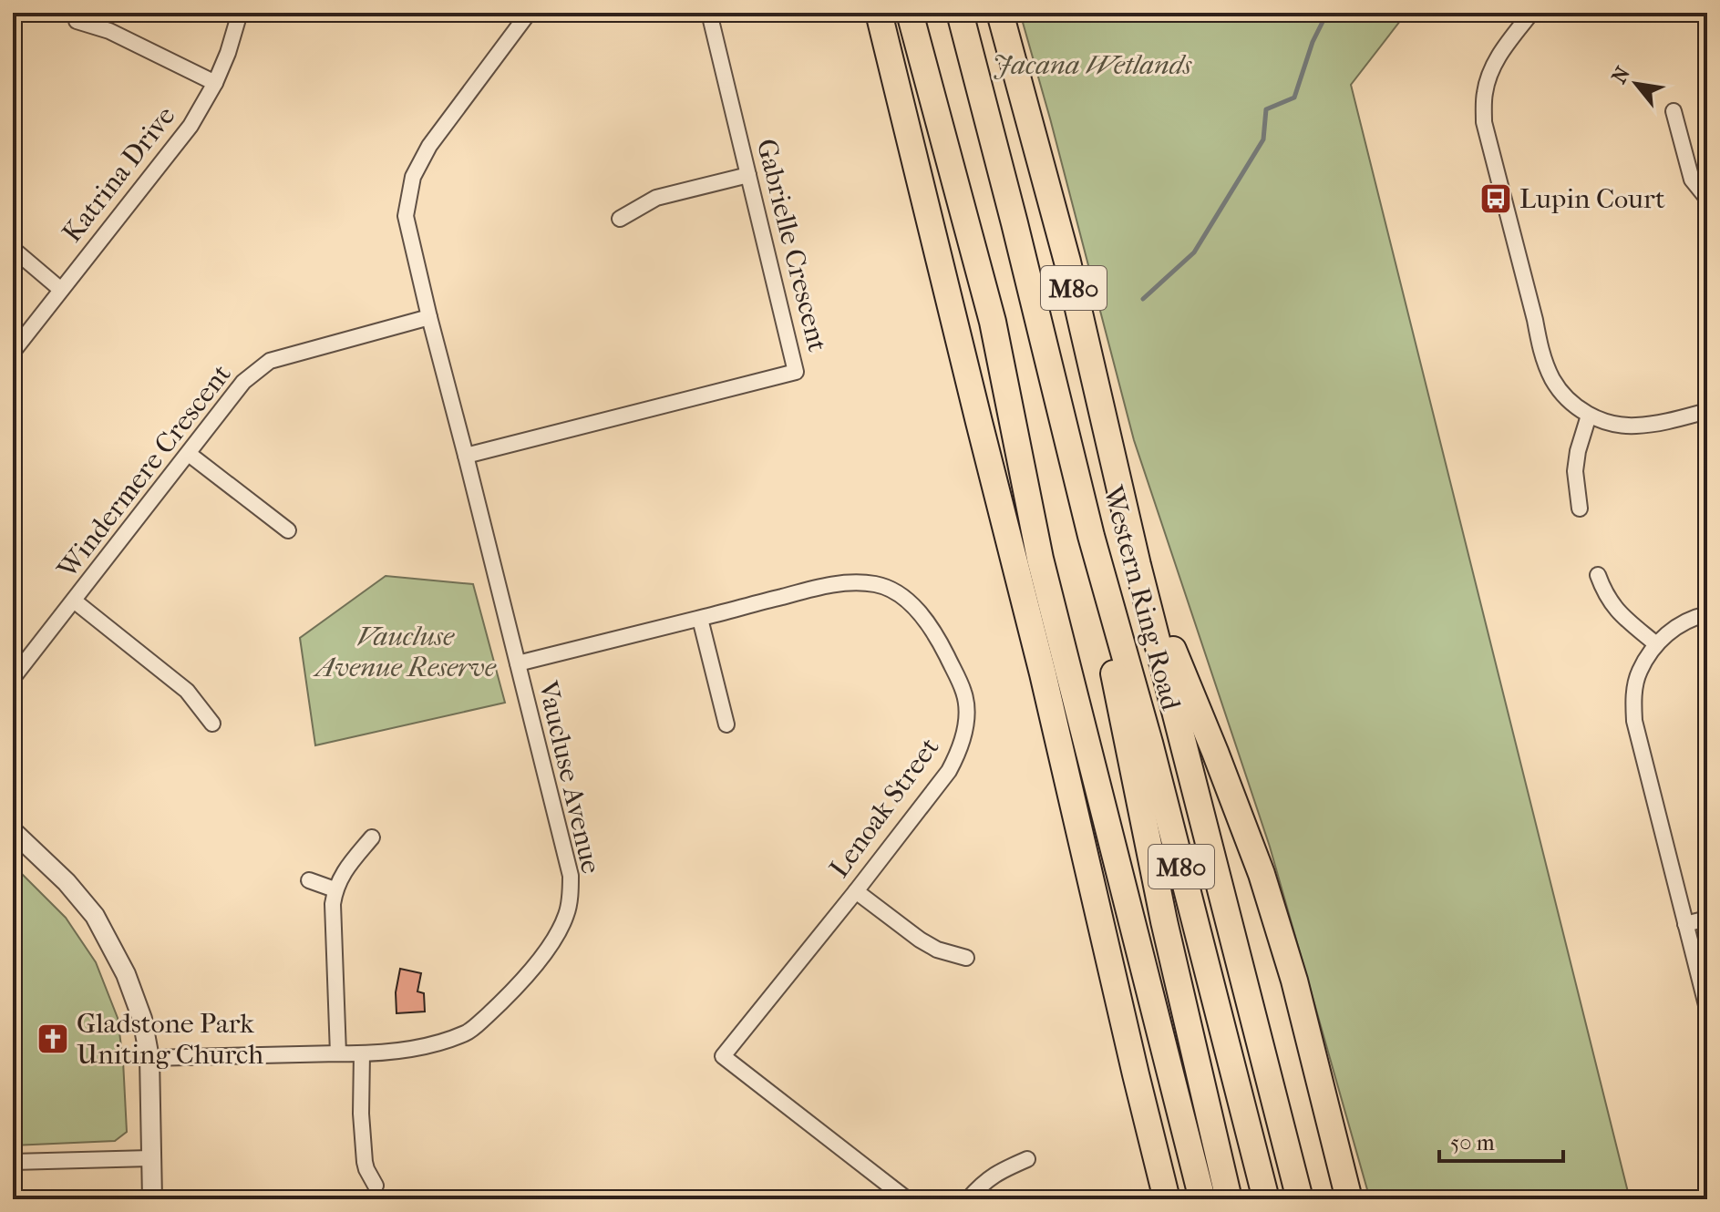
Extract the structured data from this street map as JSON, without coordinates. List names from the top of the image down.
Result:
{
  "streets": {
    "highway": ["M80", "Western Ring Road"],
    "street": [
      "Katrina Drive",
      "Gabrielle Crescent",
      "Windermere Crescent",
      "Vaucluse Avenue",
      "Lenoak Street"
    ]
  },
  "crossings": [
    ["Gabrielle Crescent", "Vaucluse Avenue"],
    ["Windermere Crescent", "Vaucluse Avenue"],
    ["Vaucluse Avenue", "Lenoak Street"]
  ],
  "parks": ["Jacana Wetlands", "Vaucluse Avenue Reserve"],
  "places": {
    "bus stop": ["Lupin Court"],
    "church": ["Gladstone Park Uniting Church"]
  },
  "scale_bar": "50 m",
  "north": "top left"
}
